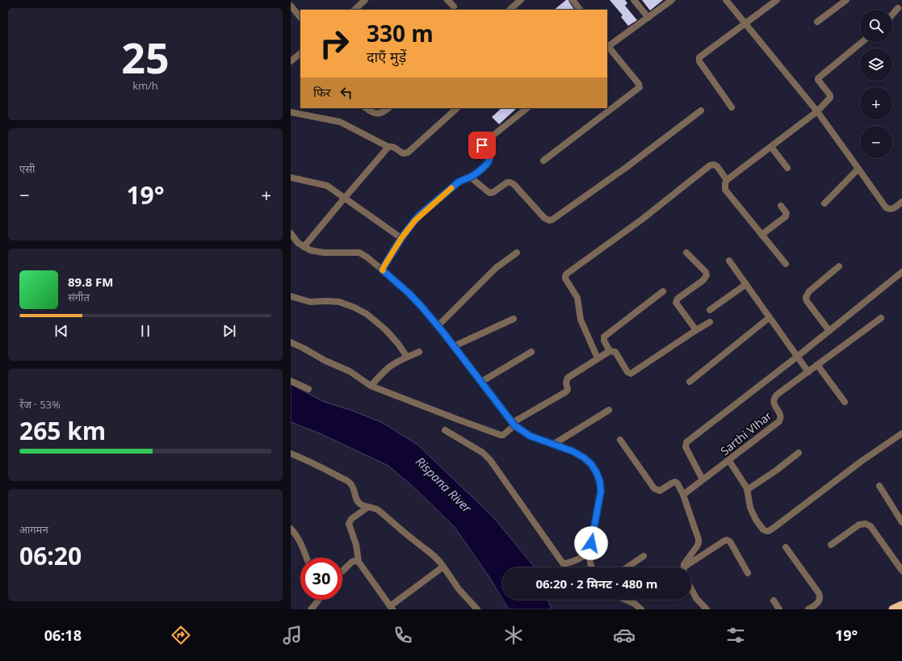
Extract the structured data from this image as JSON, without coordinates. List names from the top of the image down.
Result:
{
  "streets": {
    "street": ["Sarthi VIhar"]
  },
  "water": ["Rispana River"],
  "page": {
    "tile": [
      ["25", "km/h"],
      "एसी",
      ["रेंज · 53%", "265 km"],
      ["आगमन", "06:20"]
    ],
    "map_buttons": ["+", "−"],
    "turn": ["330 m", "दाएँ मुड़ें"],
    "then": "फिर",
    "heat": ["−", "19°", "+"],
    "song": ["89.8 FM", "संगीत"],
    "limit": "30",
    "trip": "06:20 · 2 मिनट · 480 m",
    "tabs": ["06:18", "19°"]
  }
}
